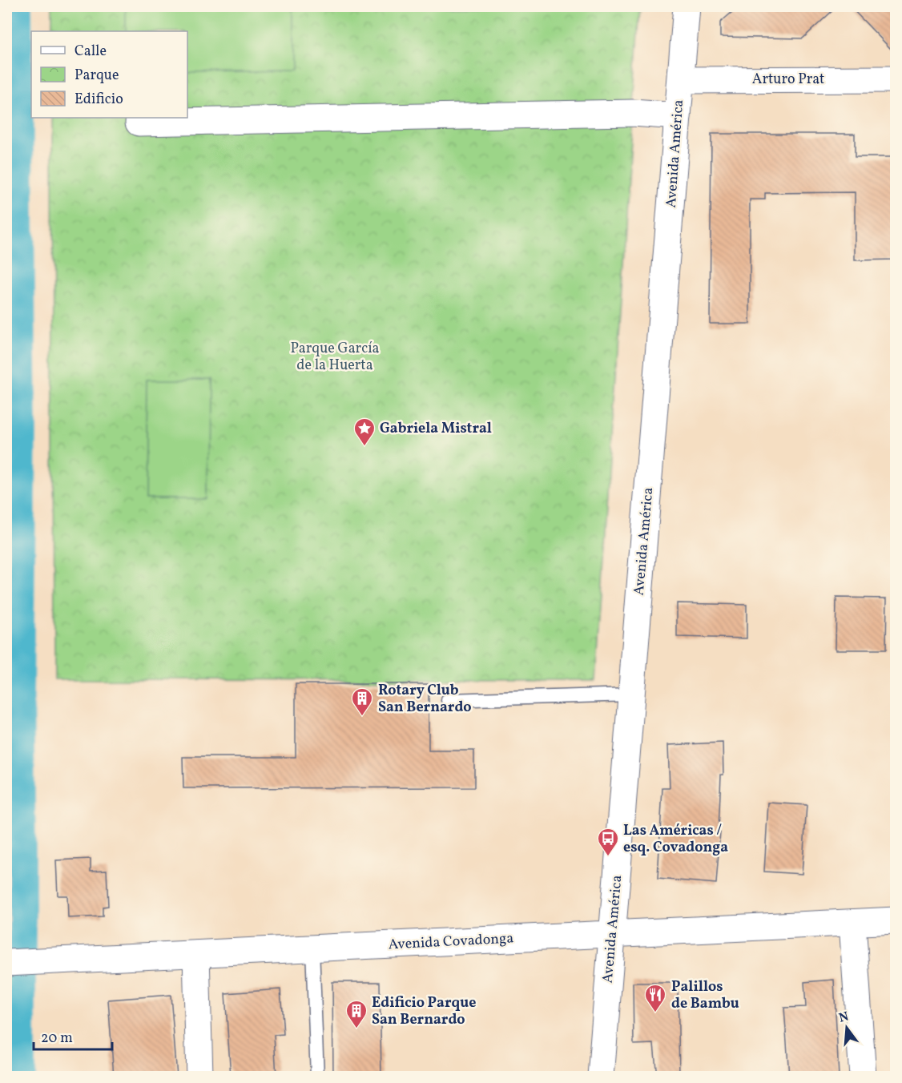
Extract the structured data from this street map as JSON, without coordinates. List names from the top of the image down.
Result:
{
  "streets": {
    "street": ["Arturo Prat", "Avenida América", "Avenida Covadonga"]
  },
  "crossings": [
    ["Arturo Prat", "Avenida América"],
    ["Avenida América", "Avenida Covadonga"]
  ],
  "parks": ["Parque García de la Huerta"],
  "places": {
    "place": ["Gabriela Mistral"],
    "building": ["Rotary Club San Bernardo", "Edificio Parque San Bernardo"],
    "bus stop": ["Las Américas / esq. Covadonga"],
    "restaurant": ["Palillos de Bambu"]
  },
  "legend": ["Calle", "Parque", "Edificio"],
  "scale_bar": "20 m",
  "north": "top"
}
